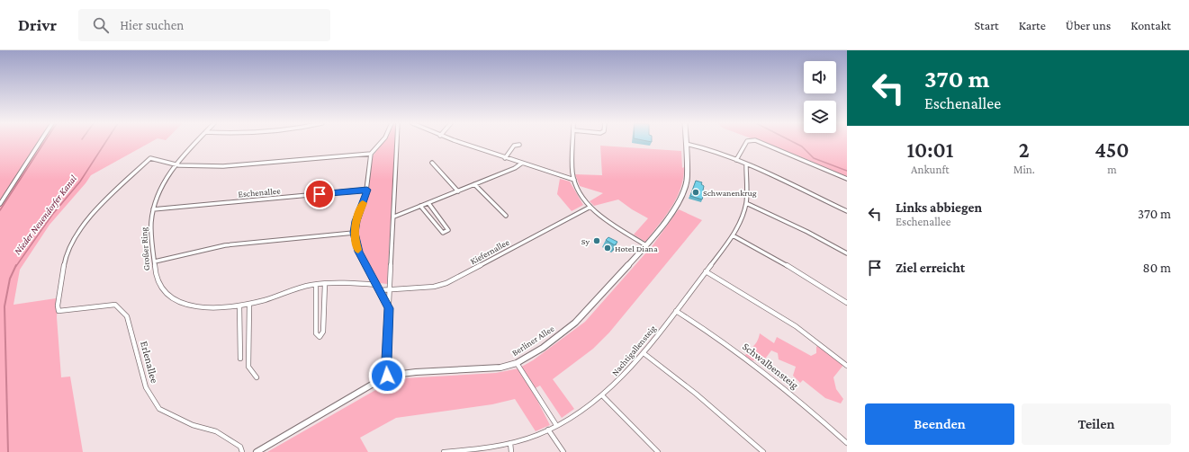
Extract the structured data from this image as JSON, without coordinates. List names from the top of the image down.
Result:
{
  "streets": {
    "main road": ["Berliner Allee"],
    "street": [
      "Eschenallee",
      "Großer Ring",
      "Kiefernallee",
      "Nachtigallensteig",
      "Erlenallee",
      "Schwalbensteig"
    ]
  },
  "crossings": [
    ["Eschenallee", "Großer Ring"],
    ["Großer Ring", "Erlenallee"],
    ["Nachtigallensteig", "Schwalbensteig"]
  ],
  "water": ["Nieder Neuendorfer Kanal"],
  "places": ["Schwanenkrug", "Sy", "Hotel Diana"],
  "page": {
    "header": "Drivr",
    "search": "Hier suchen",
    "nav": [
      "Start",
      "Karte",
      "Über uns",
      "Kontakt"
    ],
    "turn": ["370 m", "Eschenallee"],
    "eta": [
      "10:01",
      "Ankunft",
      "2",
      "Min.",
      "450",
      "m"
    ],
    "list": [
      {
        "name": "Links abbiegen",
        "note": "Eschenallee",
        "value": "370 m"
      },
      {
        "name": "Ziel erreicht",
        "value": "80 m"
      }
    ],
    "buttons": ["Beenden", "Teilen"]
  }
}
